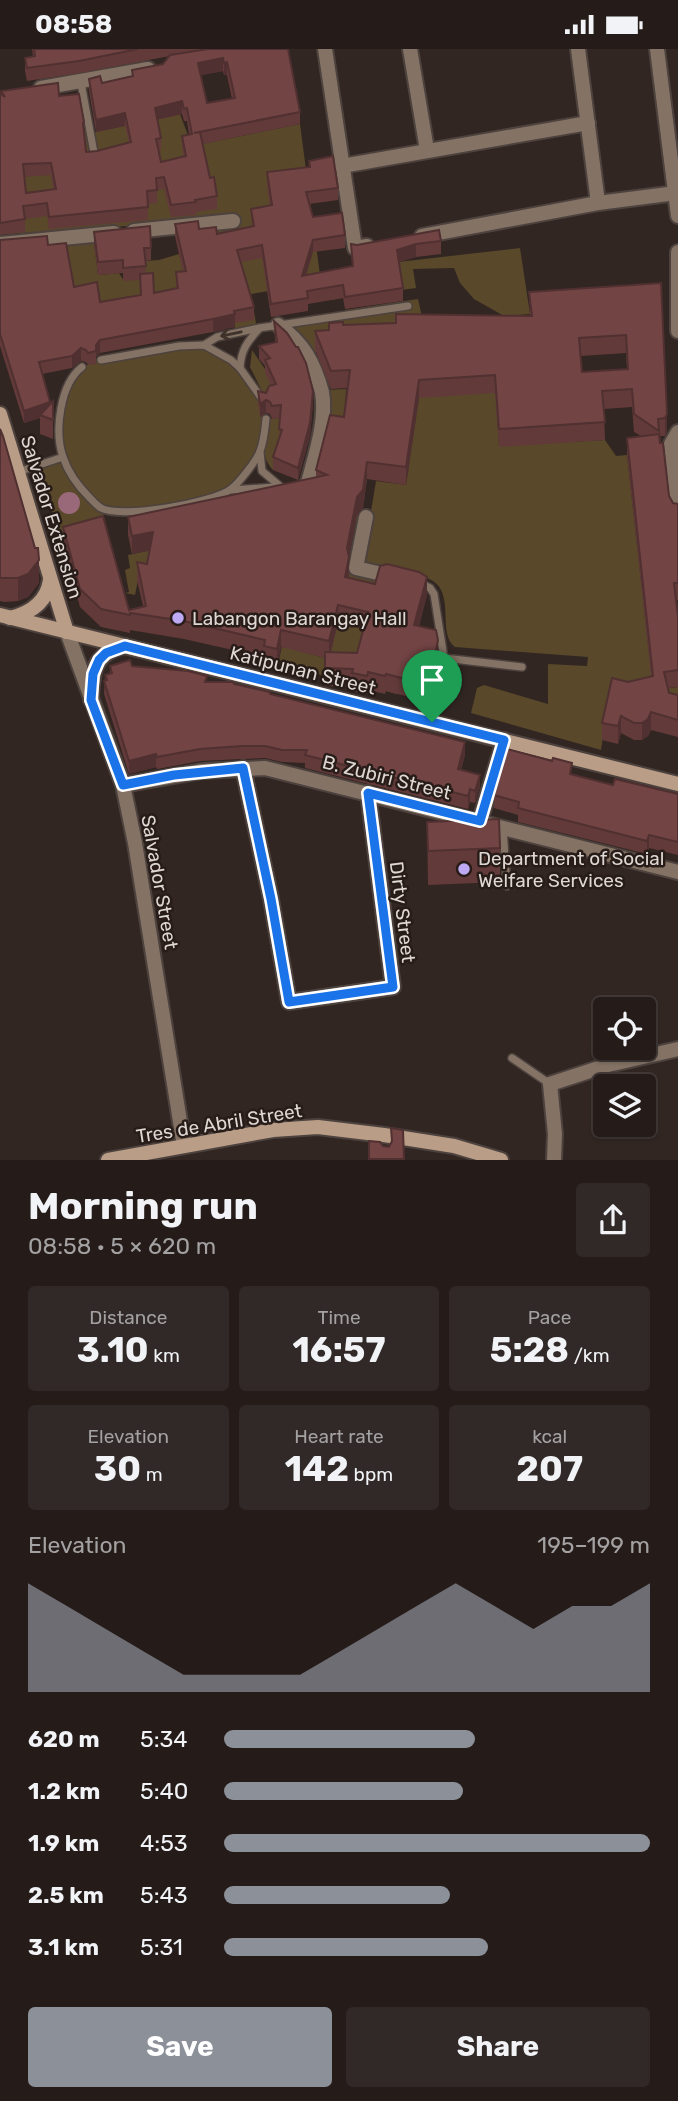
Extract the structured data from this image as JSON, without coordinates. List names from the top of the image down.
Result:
{
  "streets": {
    "main road": ["Salvador Extension", "Katipunan Street", "Tres de Abril Street"],
    "street": ["B. Zubiri Street", "Salvador Street", "Dirty Street"]
  },
  "crossings": [
    ["Salvador Extension", "Katipunan Street"],
    ["Salvador Extension", "Salvador Street"],
    ["Katipunan Street", "Salvador Street"],
    ["B. Zubiri Street", "Salvador Street"],
    ["B. Zubiri Street", "Dirty Street"],
    ["Salvador Street", "Tres de Abril Street"]
  ],
  "places": ["Labangon Barangay Hall", "Department of Social Welfare Services"],
  "page": {
    "status": "08:58",
    "heading": ["Morning run", "08:58 · 5 × 620 m"],
    "stats": [
      ["Distance", "3.10 km"],
      ["Time", "16:57"],
      ["Pace", "5:28 /km"],
      ["Elevation", "30 m"],
      ["Heart rate", "142 bpm"],
      ["kcal", "207"]
    ],
    "chart": ["Elevation", "195–199 m"],
    "list": [
      {
        "name": "620 m",
        "note": "5:34"
      },
      {
        "name": "1.2 km",
        "note": "5:40"
      },
      {
        "name": "1.9 km",
        "note": "4:53"
      },
      {
        "name": "2.5 km",
        "note": "5:43"
      },
      {
        "name": "3.1 km",
        "note": "5:31"
      }
    ],
    "buttons": ["Save", "Share"]
  }
}
